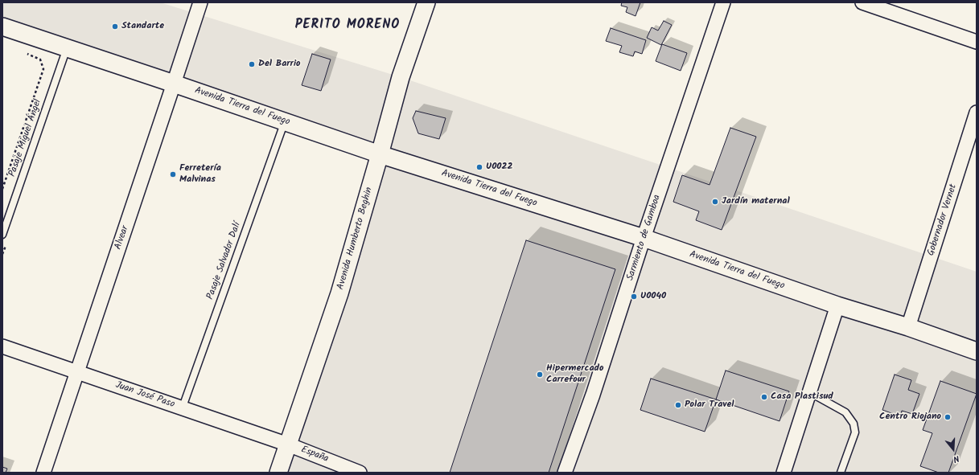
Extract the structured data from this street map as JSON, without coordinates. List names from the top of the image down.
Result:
{
  "streets": {
    "street": [
      "Avenida Tierra del Fuego",
      "Gobernador Vernet",
      "Alvear",
      "Sarmiento de Gamboa",
      "Avenida Humberto Beghin",
      "Juan José Paso",
      "España"
    ],
    "lane": ["Pasaje Miguel Ángel", "Pasaje Salvador Dalí"]
  },
  "crossings": [
    ["Avenida Tierra del Fuego", "Pasaje Miguel Ángel"],
    ["Avenida Tierra del Fuego", "Gobernador Vernet"],
    ["Avenida Tierra del Fuego", "Alvear"],
    ["Avenida Tierra del Fuego", "Sarmiento de Gamboa"],
    ["Avenida Tierra del Fuego", "Avenida Humberto Beghin"],
    ["Avenida Tierra del Fuego", "Pasaje Salvador Dalí"],
    ["Alvear", "Juan José Paso"],
    ["Avenida Humberto Beghin", "Juan José Paso"],
    ["Avenida Humberto Beghin", "España"],
    ["Pasaje Salvador Dalí", "Juan José Paso"],
    ["Juan José Paso", "España"]
  ],
  "districts": ["PERITO MORENO"],
  "places": [
    "Standarte",
    "Del Barrio",
    "U0022",
    "Ferretería Malvinas",
    "Jardín maternal",
    "U0040",
    "Hipermercado Carrefour",
    "Casa Plastisud",
    "Polar Travel",
    "Centro Riojano"
  ],
  "north": "bottom"
}
